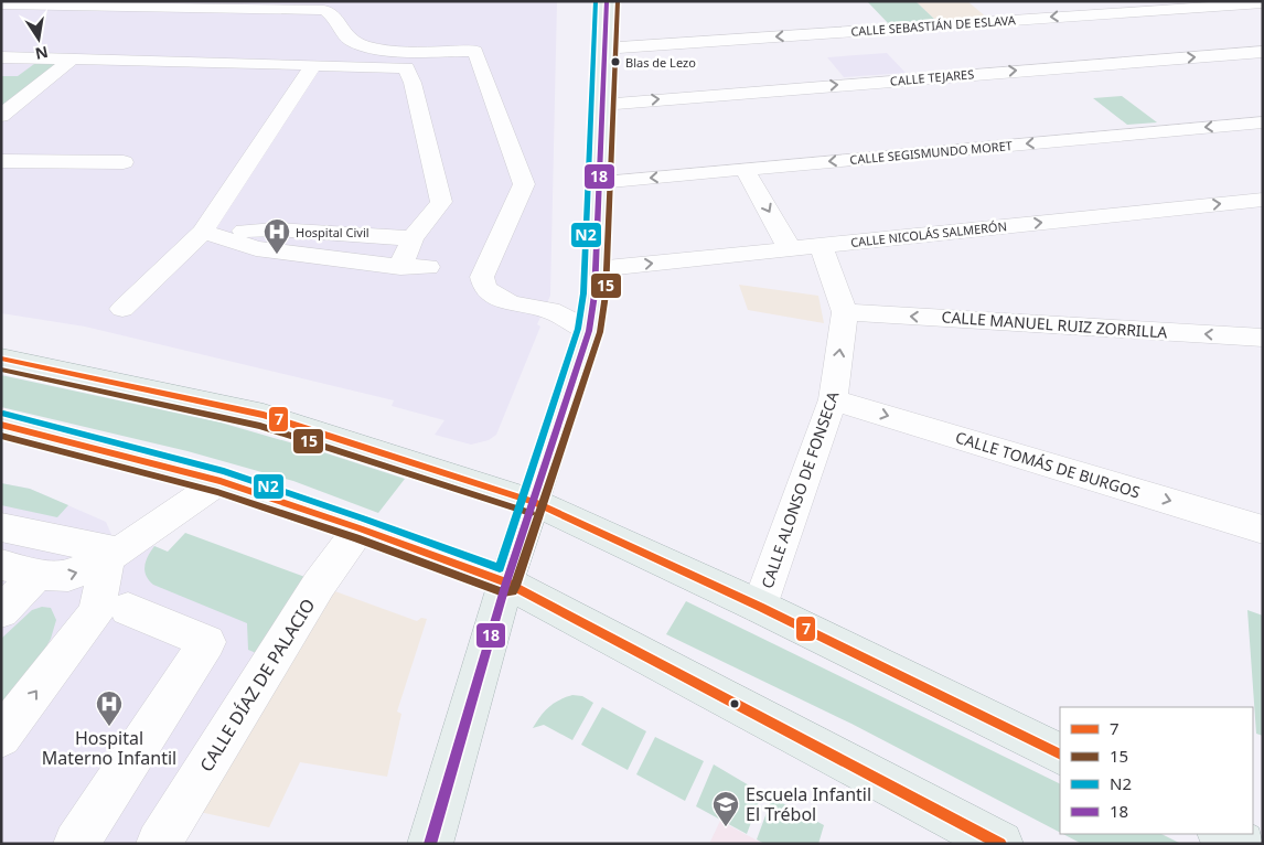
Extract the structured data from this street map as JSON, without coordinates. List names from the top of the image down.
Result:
{
  "streets": {
    "street": [
      "CALLE SEBASTIÁN DE ESLAVA",
      "CALLE TEJARES",
      "CALLE SEGISMUNDO MORET",
      "CALLE NICOLÁS SALMERÓN",
      "CALLE MANUEL RUIZ ZORRILLA",
      "CALLE TOMÁS DE BURGOS",
      "CALLE ALONSO DE FONSECA",
      "CALLE DÍAZ DE PALACIO"
    ]
  },
  "crossings": [
    ["CALLE NICOLÁS SALMERÓN", "CALLE ALONSO DE FONSECA"],
    ["CALLE MANUEL RUIZ ZORRILLA", "CALLE ALONSO DE FONSECA"],
    ["CALLE TOMÁS DE BURGOS", "CALLE ALONSO DE FONSECA"]
  ],
  "one_way": [
    "CALLE SEBASTIÁN DE ESLAVA",
    "CALLE TEJARES",
    "CALLE SEGISMUNDO MORET",
    "CALLE NICOLÁS SALMERÓN",
    "CALLE MANUEL RUIZ ZORRILLA",
    "CALLE TOMÁS DE BURGOS"
  ],
  "places": {
    "other": ["Blas de Lezo"],
    "hospital": ["Hospital Civil", "Hospital Materno Infantil"],
    "school or university": ["Escuela Infantil El Trébol"]
  },
  "lines": [
    "transit line 15",
    "transit line N2",
    "transit line 18",
    "transit line 7"
  ],
  "legend": [
    "7",
    "15",
    "N2",
    "18"
  ],
  "north": "bottom"
}
